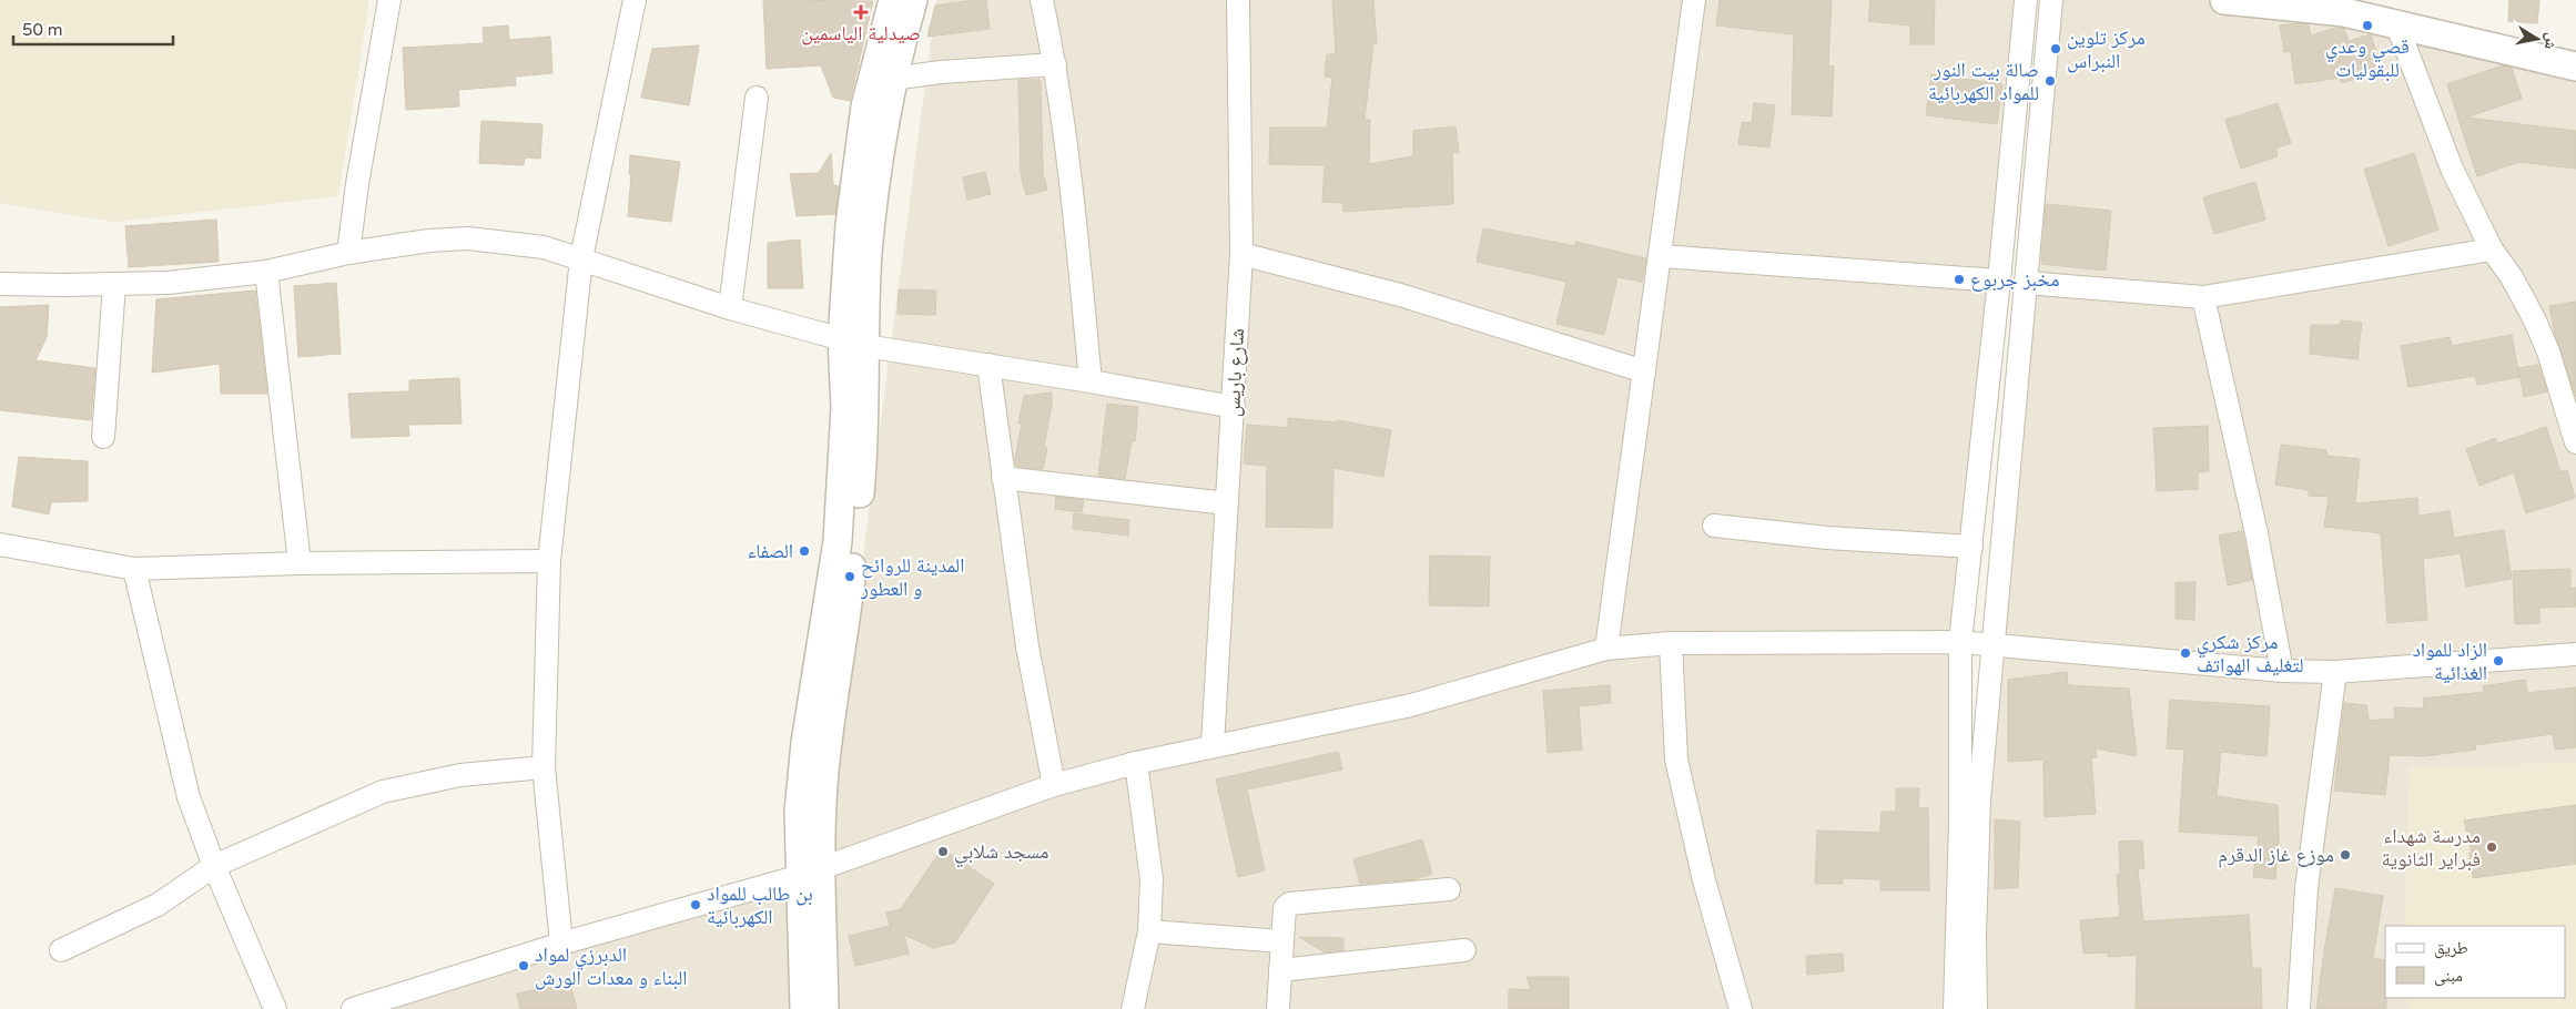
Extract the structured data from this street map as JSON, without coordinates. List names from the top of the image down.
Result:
{
  "streets": {
    "street": ["شارع باريس"]
  },
  "places": {
    "health": ["صيدلية الياسمين"],
    "other": [
      "قصي وعدي للبقوليات",
      "مركز تلوين النبراس",
      "صالة بيت النور للمواد الكهربائية",
      "مخبز جربوع",
      "الصفاء",
      "المدينة للروائح و العطور",
      "مركز شكري لتغليف الهواتف",
      "الزاد للمواد الغذائية",
      "مدرسة شهداء فبراير الثانوية",
      "مسجد شلابي",
      "موزع غاز الدقرم",
      "بن طالب للمواد الكهربائية",
      "الدبرزي لمواد البناء و معدات الورش"
    ]
  },
  "legend": ["طريق", "مبنى"],
  "scale_bar": "50 m",
  "north": "right"
}
